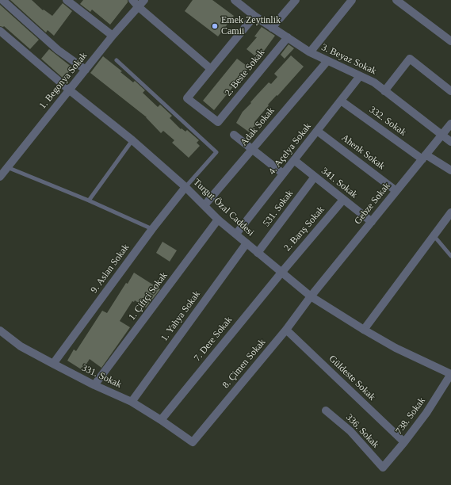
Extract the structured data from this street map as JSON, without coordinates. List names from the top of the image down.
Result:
{
  "streets": {
    "street": [
      "3. Beyaz Sokak",
      "2. Beste Sokak",
      "1. Begonya Sokak",
      "332. Sokak",
      "Adak Sokak",
      "4. Açelya Sokak",
      "Ahenk Sokak",
      "341. Sokak",
      "Gebze Sokak",
      "Turgut Özal Caddesi",
      "531. Sokak",
      "2. Barış Sokak",
      "9. Aslan Sokak",
      "1. Çiftçi Sokak",
      "1. Yahya Sokak",
      "7. Dere Sokak",
      "8. Çimen Sokak",
      "331. Sokak",
      "Güldeste Sokak",
      "738. Sokak",
      "336. Sokak"
    ]
  },
  "crossings": [
    ["3. Beyaz Sokak", "2. Beste Sokak"],
    ["3. Beyaz Sokak", "Adak Sokak"],
    ["3. Beyaz Sokak", "4. Açelya Sokak"],
    ["3. Beyaz Sokak", "Gebze Sokak"],
    ["1. Begonya Sokak", "Turgut Özal Caddesi"],
    ["332. Sokak", "4. Açelya Sokak"],
    ["332. Sokak", "Gebze Sokak"],
    ["Adak Sokak", "Turgut Özal Caddesi"],
    ["4. Açelya Sokak", "Ahenk Sokak"],
    ["4. Açelya Sokak", "341. Sokak"],
    ["4. Açelya Sokak", "Turgut Özal Caddesi"],
    ["Ahenk Sokak", "Gebze Sokak"],
    ["341. Sokak", "Gebze Sokak"],
    ["341. Sokak", "531. Sokak"],
    ["341. Sokak", "2. Barış Sokak"],
    ["Gebze Sokak", "Turgut Özal Caddesi"],
    ["Gebze Sokak", "8. Çimen Sokak"],
    ["Turgut Özal Caddesi", "531. Sokak"],
    ["Turgut Özal Caddesi", "2. Barış Sokak"],
    ["Turgut Özal Caddesi", "9. Aslan Sokak"],
    ["Turgut Özal Caddesi", "1. Çiftçi Sokak"],
    ["Turgut Özal Caddesi", "1. Yahya Sokak"],
    ["Turgut Özal Caddesi", "7. Dere Sokak"],
    ["Turgut Özal Caddesi", "8. Çimen Sokak"],
    ["Turgut Özal Caddesi", "738. Sokak"],
    ["2. Barış Sokak", "7. Dere Sokak"],
    ["9. Aslan Sokak", "331. Sokak"],
    ["1. Çiftçi Sokak", "331. Sokak"],
    ["1. Yahya Sokak", "331. Sokak"],
    ["7. Dere Sokak", "331. Sokak"],
    ["8. Çimen Sokak", "331. Sokak"],
    ["8. Çimen Sokak", "Güldeste Sokak"],
    ["Güldeste Sokak", "738. Sokak"],
    ["738. Sokak", "336. Sokak"]
  ],
  "places": ["Emek Zeytinlik Camii"]
}
